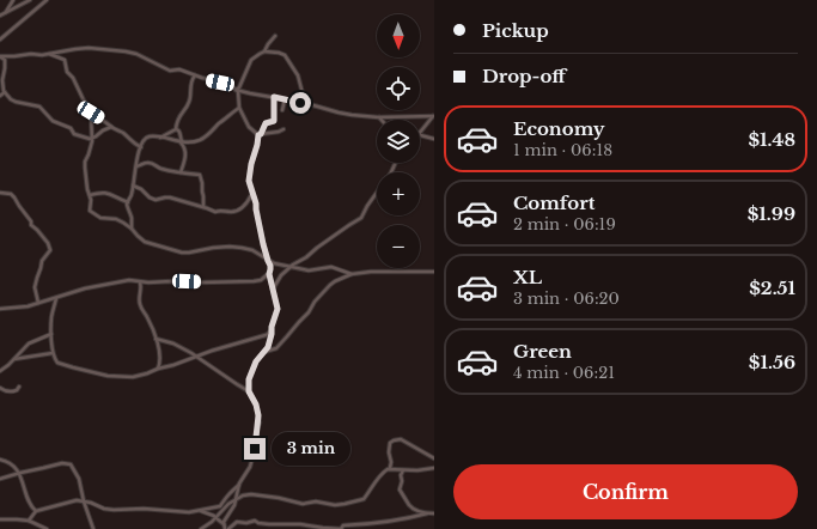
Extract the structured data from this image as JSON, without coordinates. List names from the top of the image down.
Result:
{
  "north": "bottom",
  "page": {
    "banner": ["Pickup", "Drop-off"],
    "map_buttons": ["+", "−"],
    "list": [
      {
        "name": "Economy",
        "note": "1 min · 06:18",
        "value": "$1.48"
      },
      {
        "name": "Comfort",
        "note": "2 min · 06:19",
        "value": "$1.99"
      },
      {
        "name": "XL",
        "note": "3 min · 06:20",
        "value": "$2.51"
      },
      {
        "name": "Green",
        "note": "4 min · 06:21",
        "value": "$1.56"
      }
    ],
    "bubble": "3 min",
    "buttons": "Confirm"
  }
}
